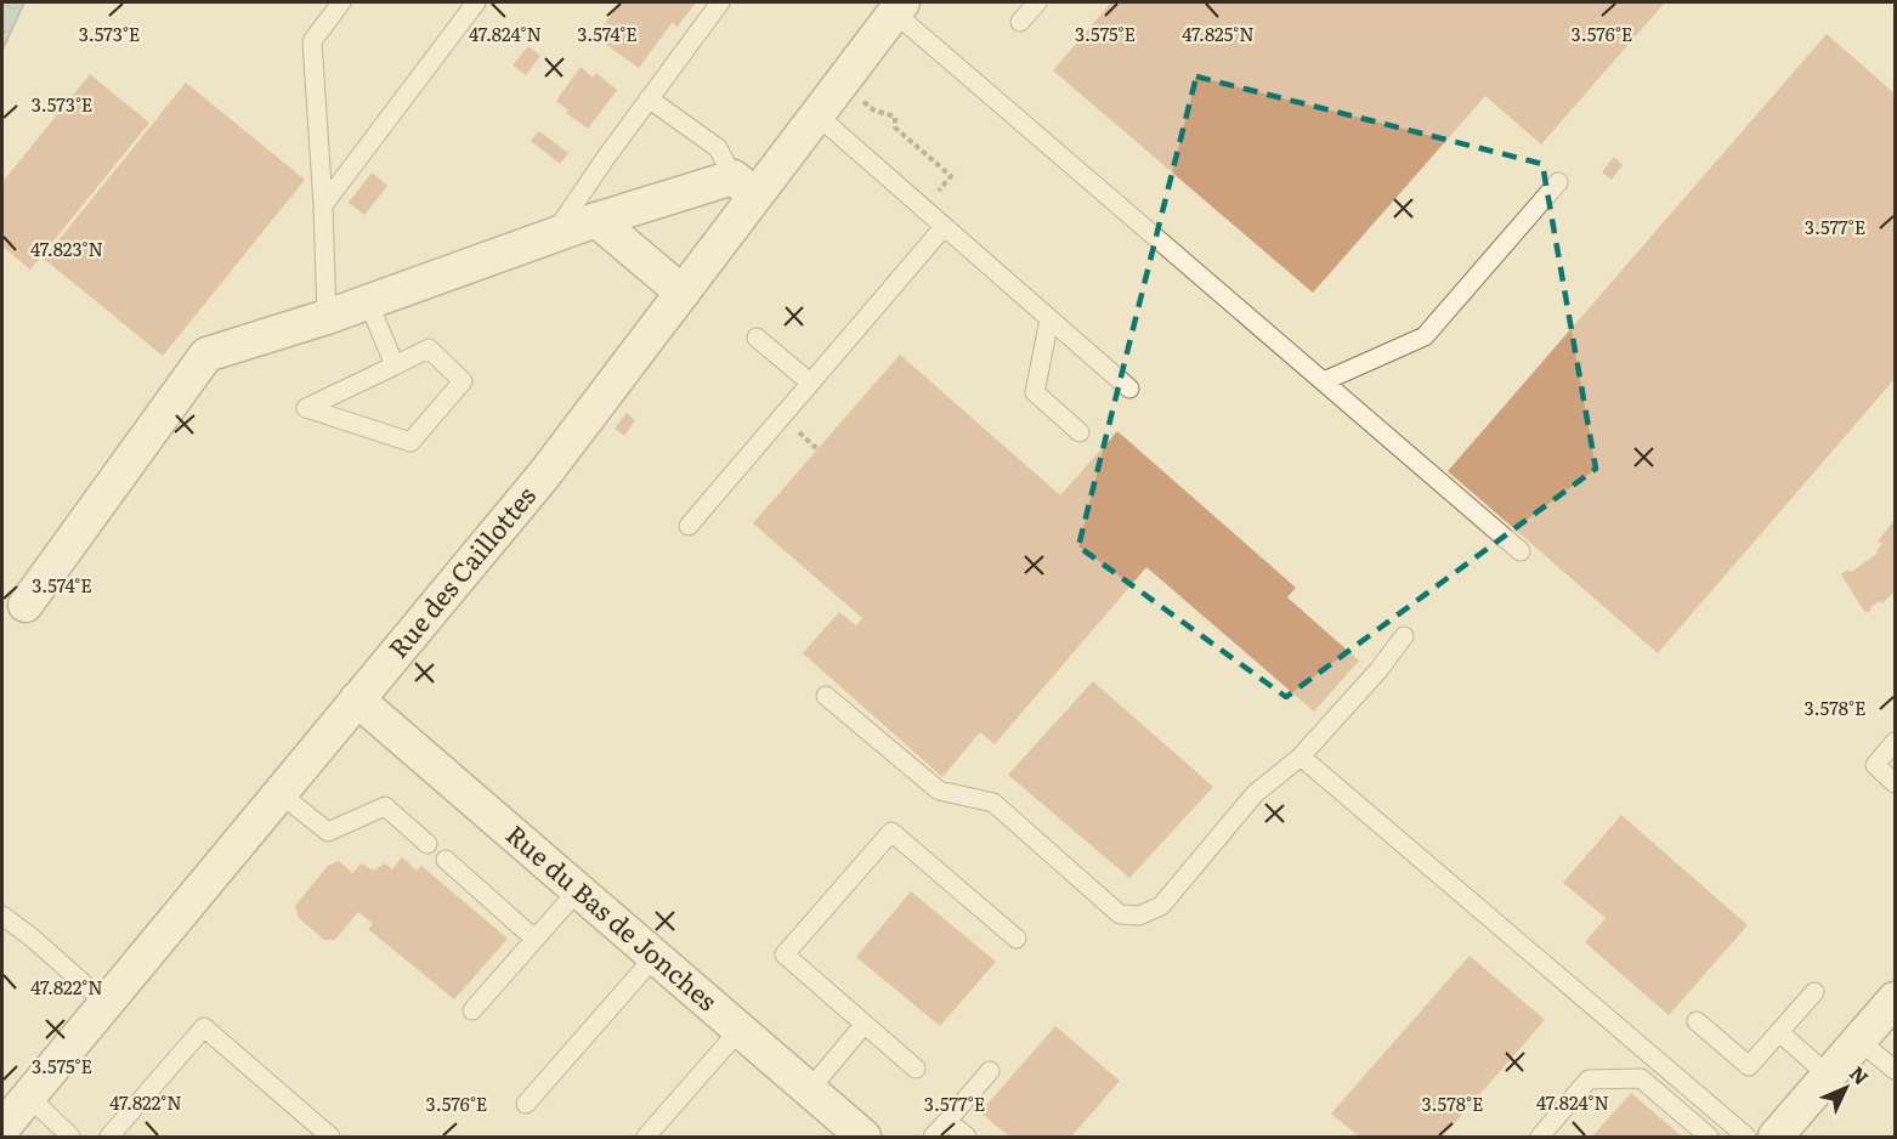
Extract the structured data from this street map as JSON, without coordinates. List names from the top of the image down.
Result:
{
  "streets": {
    "street": ["Rue des Caillottes", "Rue du Bas de Jonches"]
  },
  "crossings": [
    ["Rue des Caillottes", "Rue du Bas de Jonches"]
  ],
  "north": "top right",
  "coordinates": [
    "3.573°E",
    "3.574°E",
    "3.575°E",
    "3.576°E",
    "47.824°N",
    "47.825°N",
    "3.577°E",
    "47.823°N",
    "3.578°E",
    "47.822°N"
  ]
}
